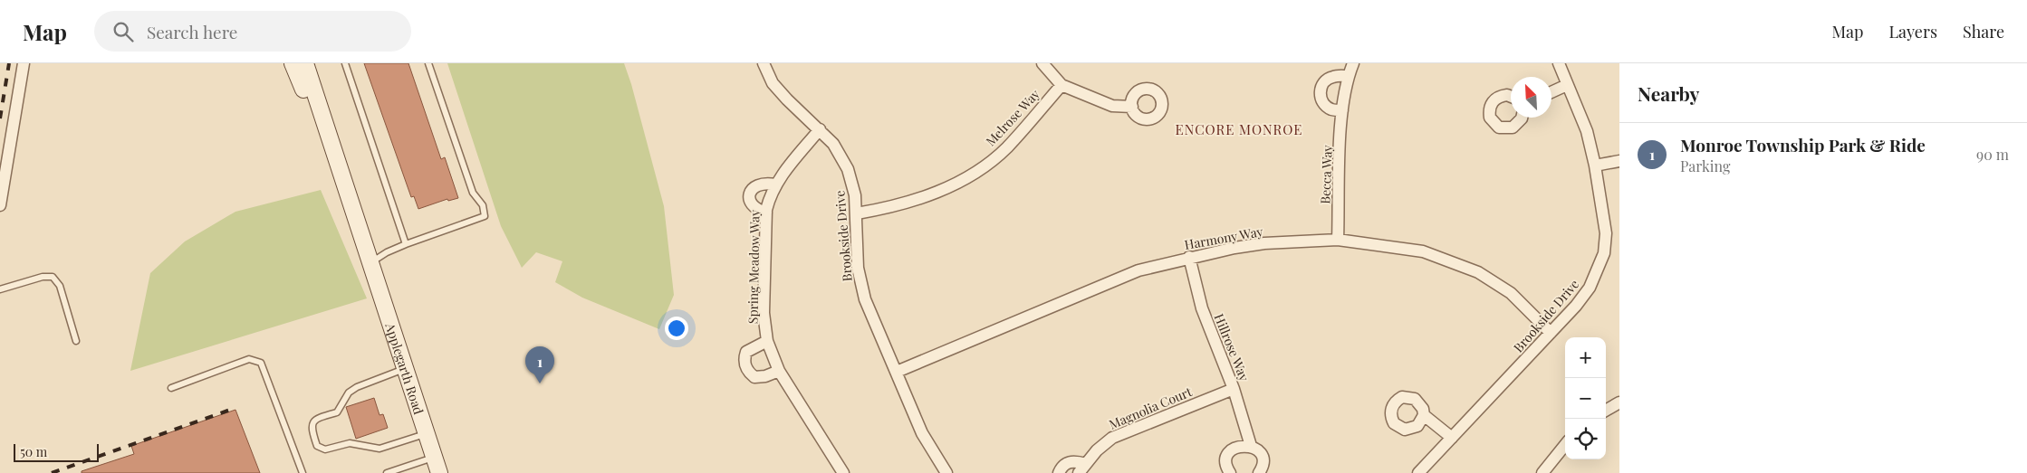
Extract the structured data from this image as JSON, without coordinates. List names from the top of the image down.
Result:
{
  "streets": {
    "main road": ["Applegarth Road"],
    "street": [
      "Melrose Way",
      "Becca Way",
      "Brookside Drive",
      "Harmony Way",
      "Spring Meadow Way",
      "Hillrose Way",
      "Magnolia Court"
    ]
  },
  "crossings": [
    ["Melrose Way", "Brookside Drive"],
    ["Becca Way", "Harmony Way"],
    ["Brookside Drive", "Harmony Way"],
    ["Brookside Drive", "Spring Meadow Way"],
    ["Harmony Way", "Hillrose Way"],
    ["Hillrose Way", "Magnolia Court"]
  ],
  "districts": ["ENCORE MONROE"],
  "scale_bar": "50 m",
  "north": "top left",
  "page": {
    "header": "Map",
    "search": "Search here",
    "nav": ["Map", "Layers", "Share"],
    "heading": "Nearby",
    "list": [
      {
        "mark": "1",
        "name": "Monroe Township Park & Ride",
        "note": "Parking",
        "value": "90 m"
      }
    ],
    "map_buttons": ["+", "−"],
    "pins": "1",
    "scale": "50 m"
  }
}
